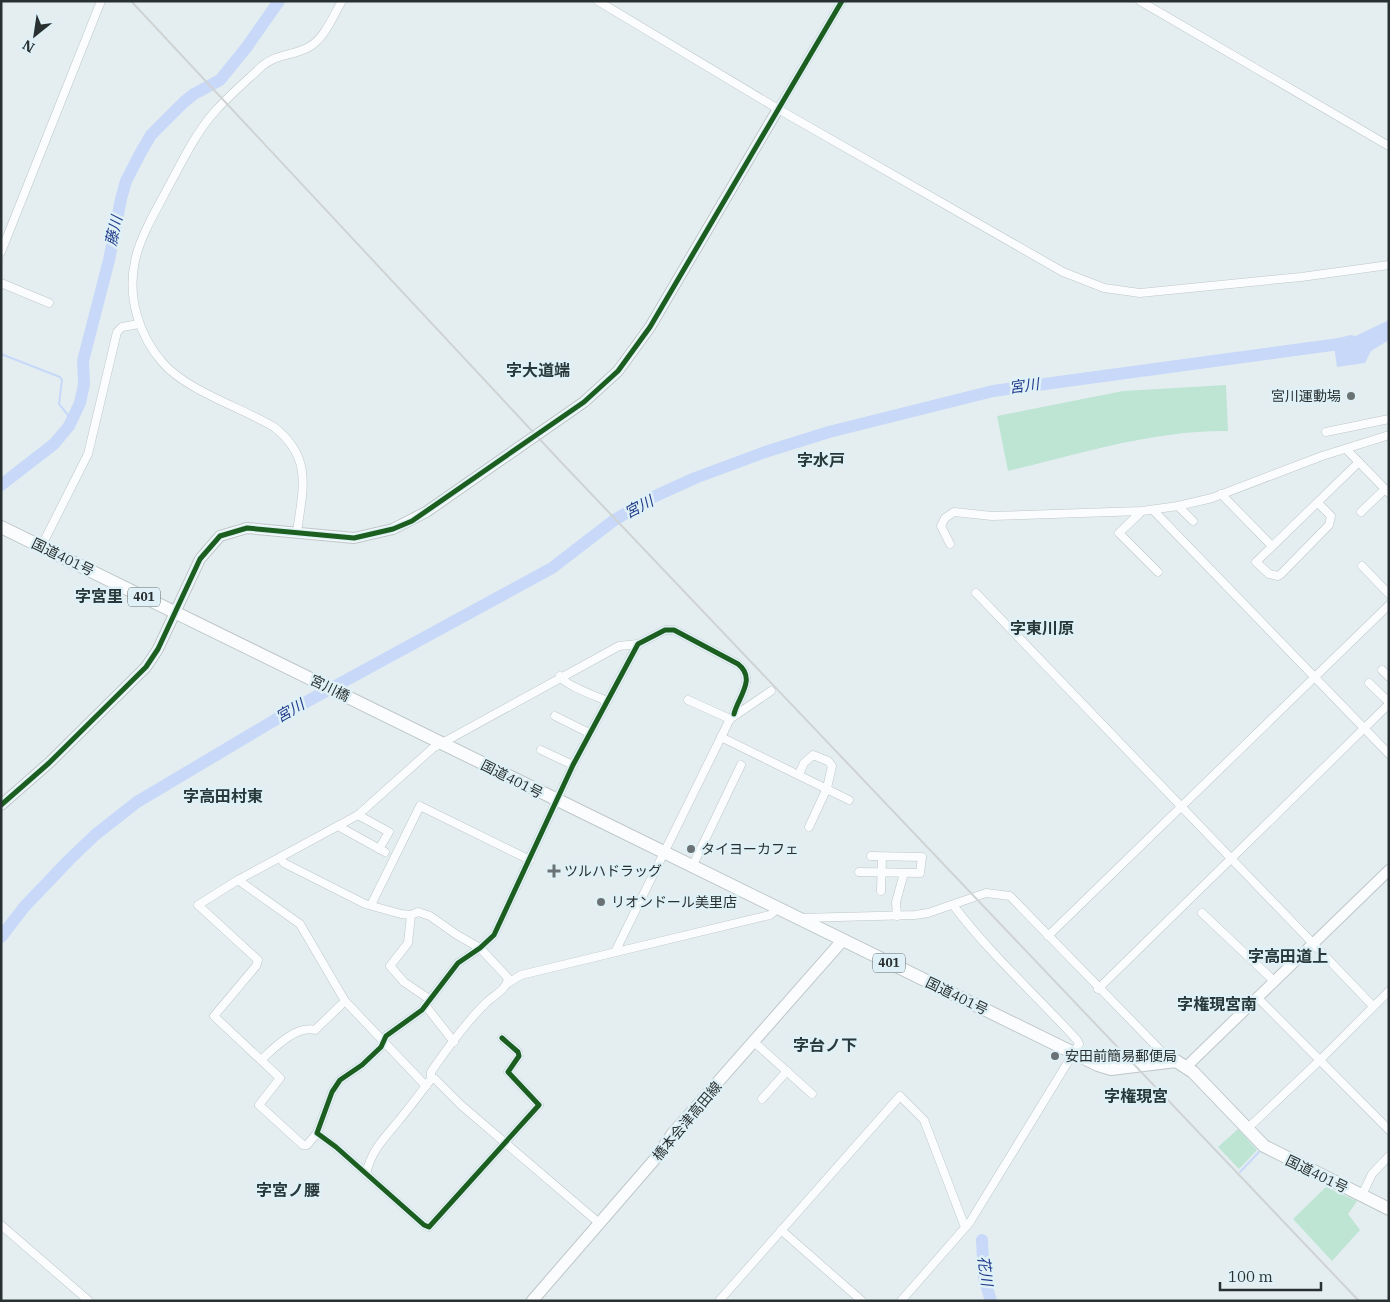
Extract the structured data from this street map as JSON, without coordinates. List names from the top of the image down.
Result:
{
  "streets": {
    "highway": ["国道401号", "401", "宮川橋"],
    "main road": ["橋本会津高田線"]
  },
  "crossings": [
    ["国道401号", "宮川橋"],
    ["国道401号", "橋本会津高田線"]
  ],
  "districts": [
    "字大道端",
    "字水戸",
    "字宮里",
    "字東川原",
    "字高田村東",
    "字高田道上",
    "字権現宮南",
    "字台ノ下",
    "字権現宮",
    "字宮ノ腰"
  ],
  "water": ["藤川", "宮川", "花川"],
  "places": {
    "other": [
      "宮川運動場",
      "タイヨーカフェ",
      "リオンドール美里店",
      "安田前簡易郵便局"
    ],
    "health": ["ツルハドラッグ"]
  },
  "scale_bar": "100 m",
  "north": "bottom left"
}
